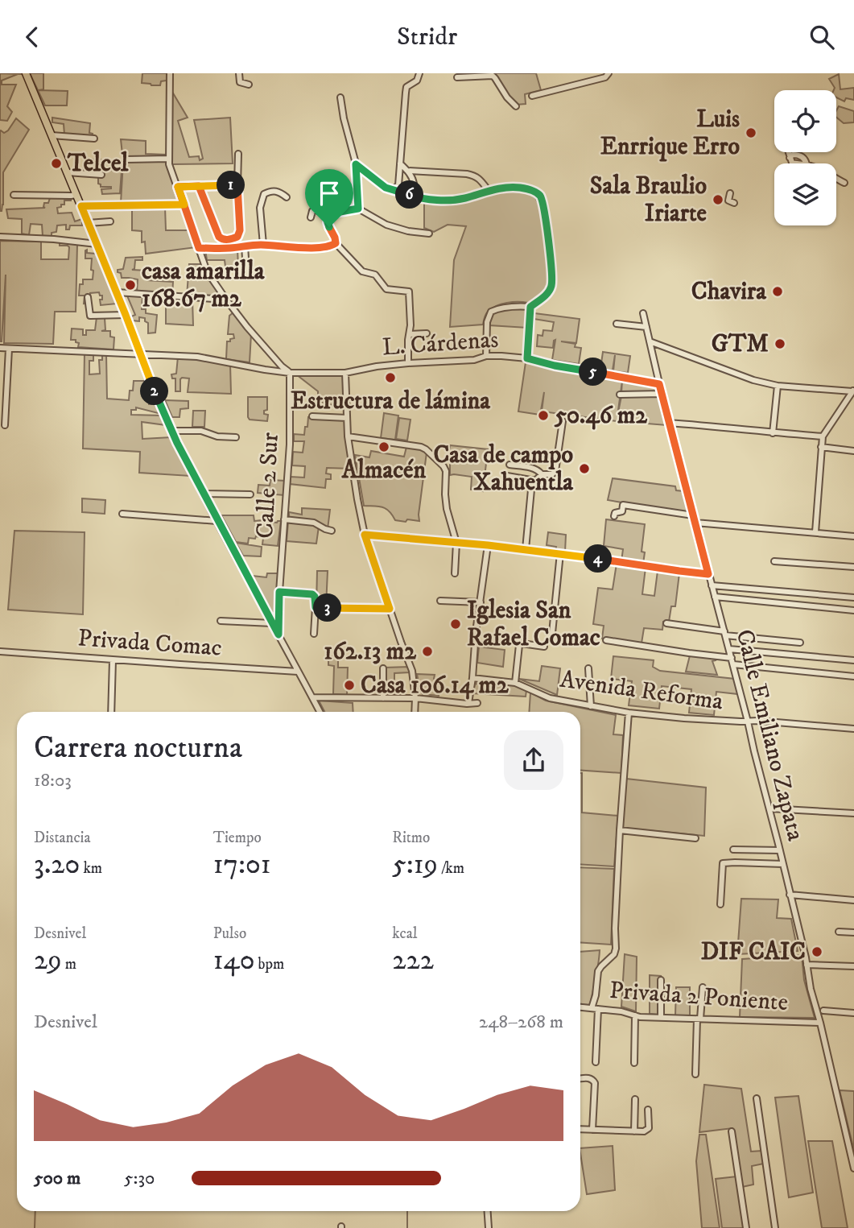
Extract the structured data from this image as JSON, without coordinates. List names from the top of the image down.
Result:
{
  "streets": {
    "street": [
      "L. Cárdenas",
      "Calle 2 Sur",
      "Privada Comac",
      "Avenida Reforma",
      "Calle Emiliano Zapata",
      "Privada 2 Poniente"
    ]
  },
  "crossings": [
    ["L. Cárdenas", "Calle 2 Sur"],
    ["L. Cárdenas", "Calle Emiliano Zapata"],
    ["Avenida Reforma", "Calle Emiliano Zapata"],
    ["Calle Emiliano Zapata", "Privada 2 Poniente"]
  ],
  "places": [
    "Luis Enrrique Erro",
    "Telcel",
    "Sala Braulio Iriarte",
    "casa amarilla 168.67 m2",
    "Chavira",
    "GTM",
    "Estructura de lámina",
    "50.46 m2",
    "Almacén",
    "Casa de campo Xahuentla",
    "Iglesia San Rafael Comac",
    "162.13 m2",
    "Casa 106.14 m2",
    "DIF CAIC"
  ],
  "page": {
    "header": "Stridr",
    "pins": [
      "1",
      "6",
      "5",
      "2",
      "4",
      "3"
    ],
    "heading": ["Carrera nocturna", "18:03"],
    "stats": [
      ["Distancia", "3.20 km"],
      ["Tiempo", "17:01"],
      ["Ritmo", "5:19 /km"],
      ["Desnivel", "29 m"],
      ["Pulso", "140 bpm"],
      ["kcal", "222"]
    ],
    "chart": ["Desnivel", "248–268 m"],
    "list": [
      {
        "name": "500 m",
        "note": "5:30"
      }
    ]
  }
}
